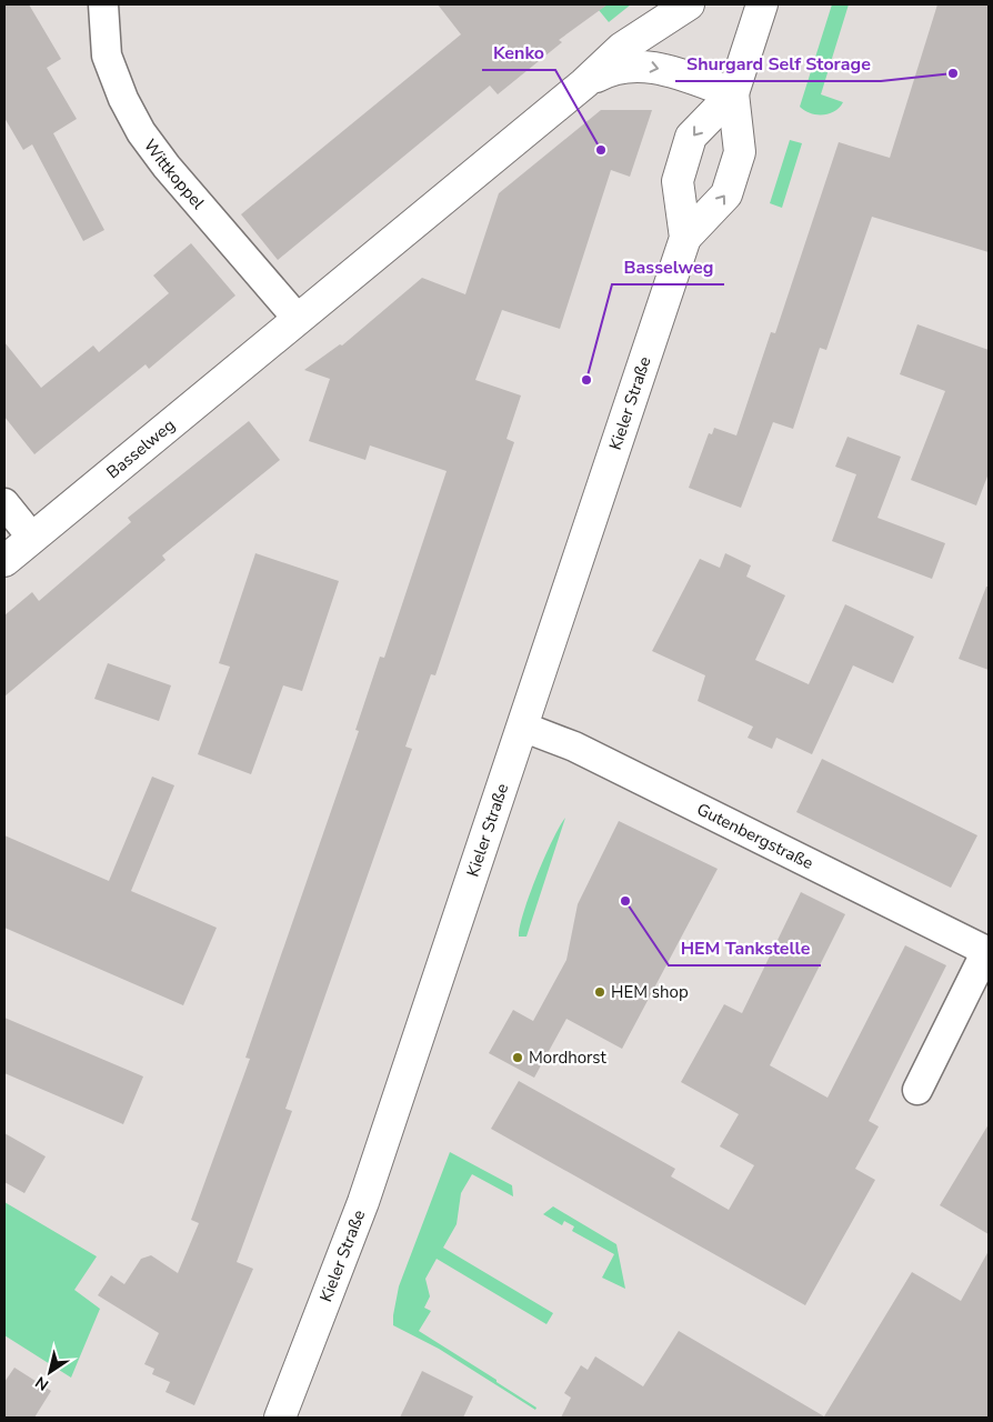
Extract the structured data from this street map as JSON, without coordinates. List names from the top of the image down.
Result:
{
  "streets": {
    "main road": ["Kieler Straße", "Basselweg"],
    "street": ["Wittkoppel", "Gutenbergstraße"]
  },
  "crossings": [
    ["Wittkoppel", "Basselweg"],
    ["Kieler Straße", "Basselweg"],
    ["Kieler Straße", "Gutenbergstraße"]
  ],
  "places": [
    "Shurgard Self Storage",
    "Kenko",
    "Basselweg",
    "HEM Tankstelle",
    "HEM shop",
    "Mordhorst"
  ],
  "north": "bottom left"
}
